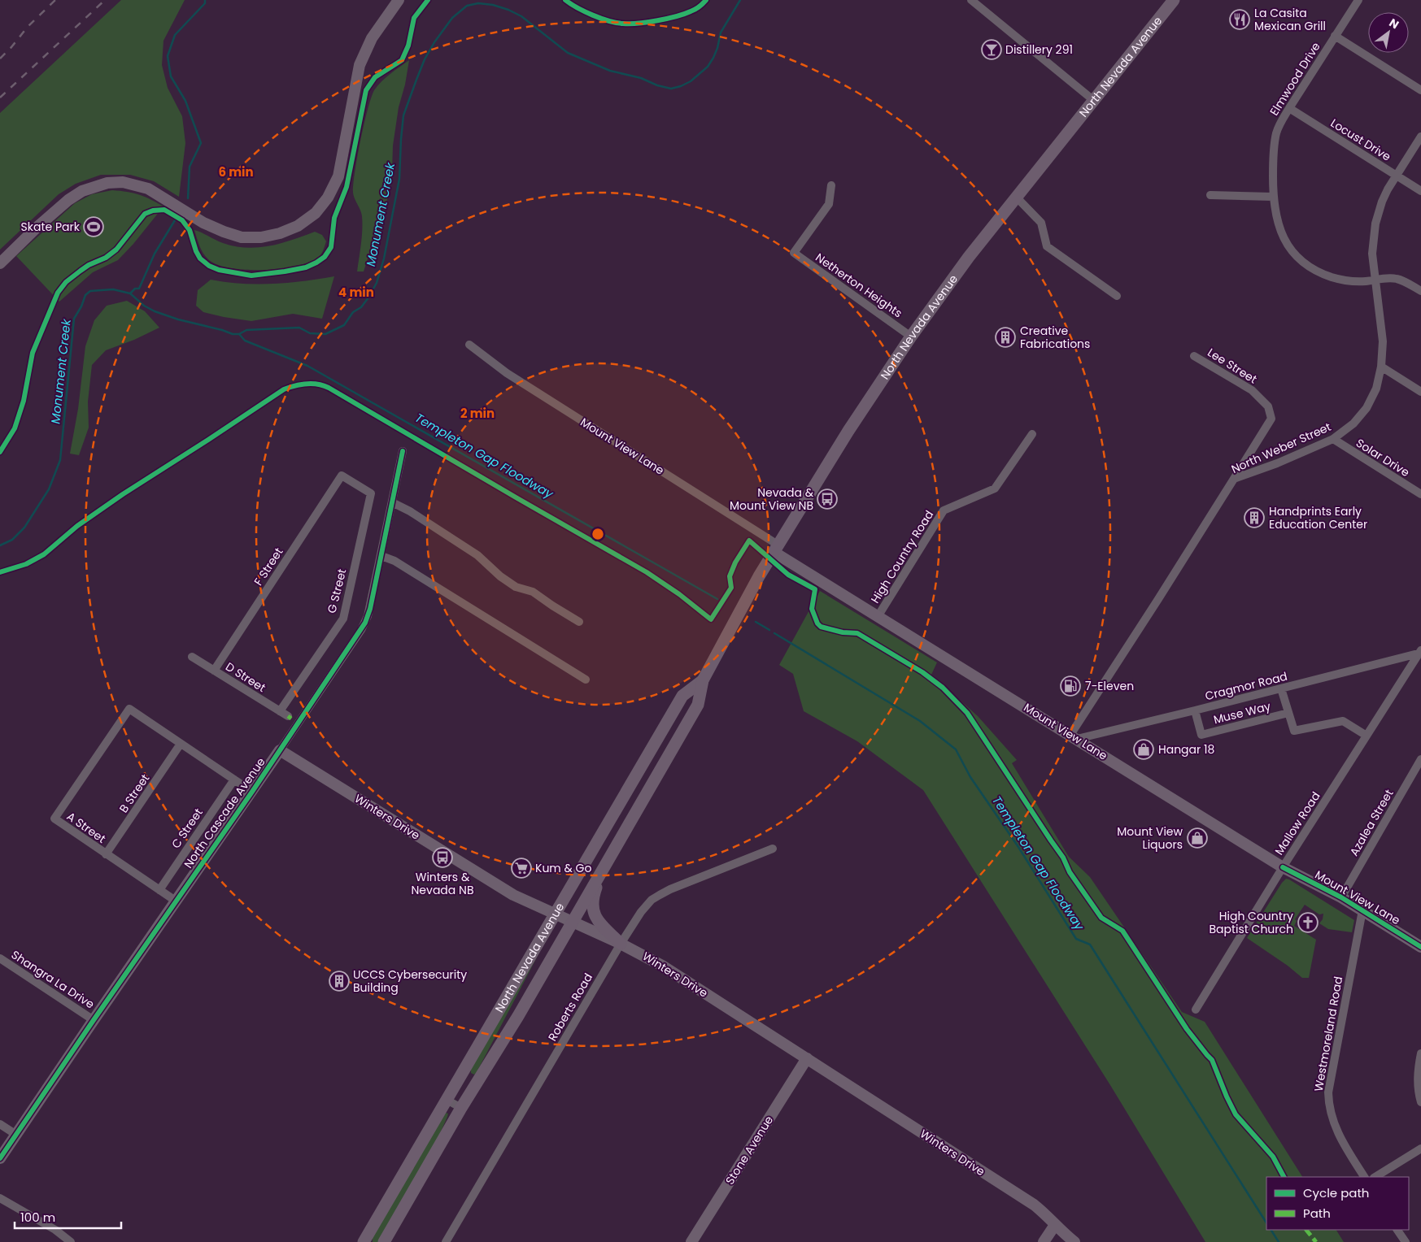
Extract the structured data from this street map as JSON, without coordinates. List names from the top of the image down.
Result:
{
  "streets": {
    "main road": ["North Nevada Avenue"],
    "street": [
      "Elmwood Drive",
      "Locust Drive",
      "Netherton Heights",
      "Lee Street",
      "Mount View Lane",
      "North Weber Street",
      "Solar Drive",
      "High Country Road",
      "F Street",
      "G Street",
      "D Street",
      "Cragmor Road",
      "Muse Way",
      "B Street",
      "North Cascade Avenue",
      "Winters Drive",
      "Azalea Street",
      "Mallow Road",
      "A Street",
      "C Street",
      "Shangra La Drive",
      "Roberts Road",
      "Westmoreland Road",
      "Stone Avenue"
    ]
  },
  "crossings": [
    ["North Nevada Avenue", "Netherton Heights"],
    ["North Nevada Avenue", "Mount View Lane"],
    ["North Nevada Avenue", "Winters Drive"],
    ["Elmwood Drive", "Locust Drive"],
    ["Elmwood Drive", "North Weber Street"],
    ["Locust Drive", "North Weber Street"],
    ["Lee Street", "North Weber Street"],
    ["Mount View Lane", "North Weber Street"],
    ["Mount View Lane", "High Country Road"],
    ["Mount View Lane", "Cragmor Road"],
    ["Mount View Lane", "Azalea Street"],
    ["Mount View Lane", "Mallow Road"],
    ["Mount View Lane", "Westmoreland Road"],
    ["North Weber Street", "Solar Drive"],
    ["North Weber Street", "Cragmor Road"],
    ["F Street", "G Street"],
    ["F Street", "D Street"],
    ["G Street", "D Street"],
    ["D Street", "North Cascade Avenue"],
    ["Cragmor Road", "Muse Way"],
    ["Cragmor Road", "Mallow Road"],
    ["Muse Way", "Mallow Road"],
    ["B Street", "A Street"],
    ["North Cascade Avenue", "Winters Drive"],
    ["North Cascade Avenue", "A Street"],
    ["North Cascade Avenue", "Shangra La Drive"],
    ["Winters Drive", "Roberts Road"],
    ["Winters Drive", "Stone Avenue"],
    ["A Street", "C Street"]
  ],
  "water": ["Monument Creek", "Templeton Gap Floodway"],
  "places": {
    "restaurant": ["La Casita Mexican Grill"],
    "bar": ["Distillery 291"],
    "sports": ["Skate Park"],
    "building": ["Creative Fabrications", "Handprints Early Education Center", "UCCS Cybersecurity Building"],
    "bus stop": ["Nevada & Mount View NB", "Winters & Nevada NB"],
    "fuel station": ["7-Eleven"],
    "shop": ["Hangar 18", "Mount View Liquors"],
    "supermarket": ["Kum & Go"],
    "church": ["High Country Baptist Church"]
  },
  "legend": ["Cycle path", "Path"],
  "scale_bar": "100 m",
  "north": "top right",
  "rings": ["6 min", "4 min", "2 min"]
}
